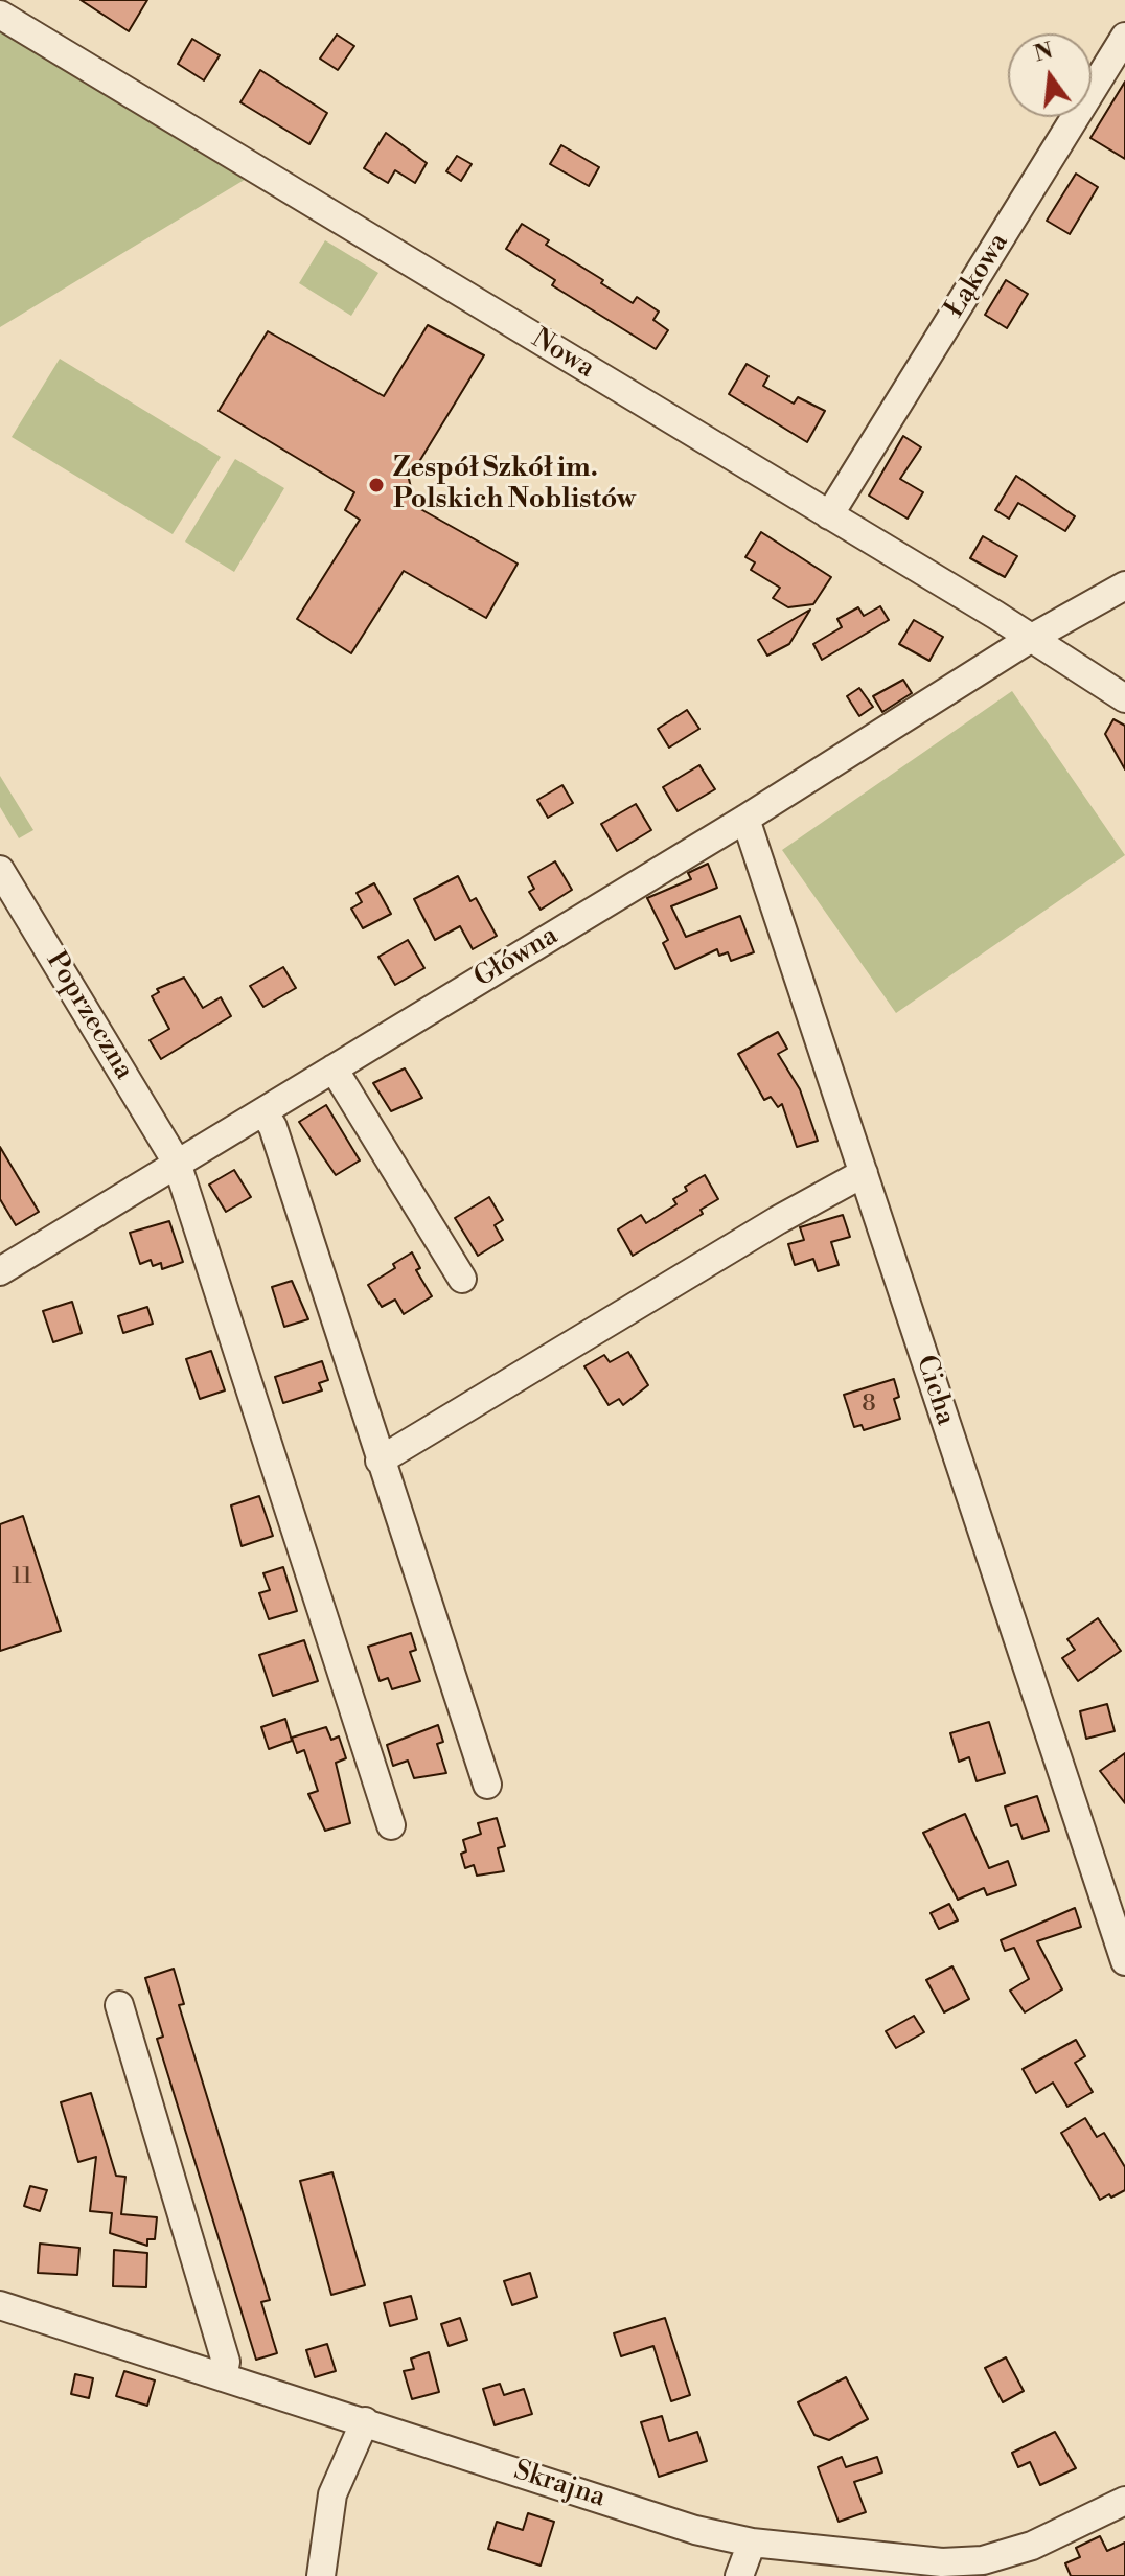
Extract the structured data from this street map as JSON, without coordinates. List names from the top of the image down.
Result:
{
  "streets": {
    "street": [
      "Łąkowa",
      "Nowa",
      "Główna",
      "Poprzeczna",
      "Cicha",
      "Skrajna"
    ]
  },
  "crossings": [
    ["Łąkowa", "Nowa"],
    ["Nowa", "Główna"],
    ["Główna", "Poprzeczna"],
    ["Główna", "Cicha"]
  ],
  "places": ["Zespół Szkół im. Polskich Noblistów"],
  "house_numbers": ["8", "11"],
  "north": "top"
}
